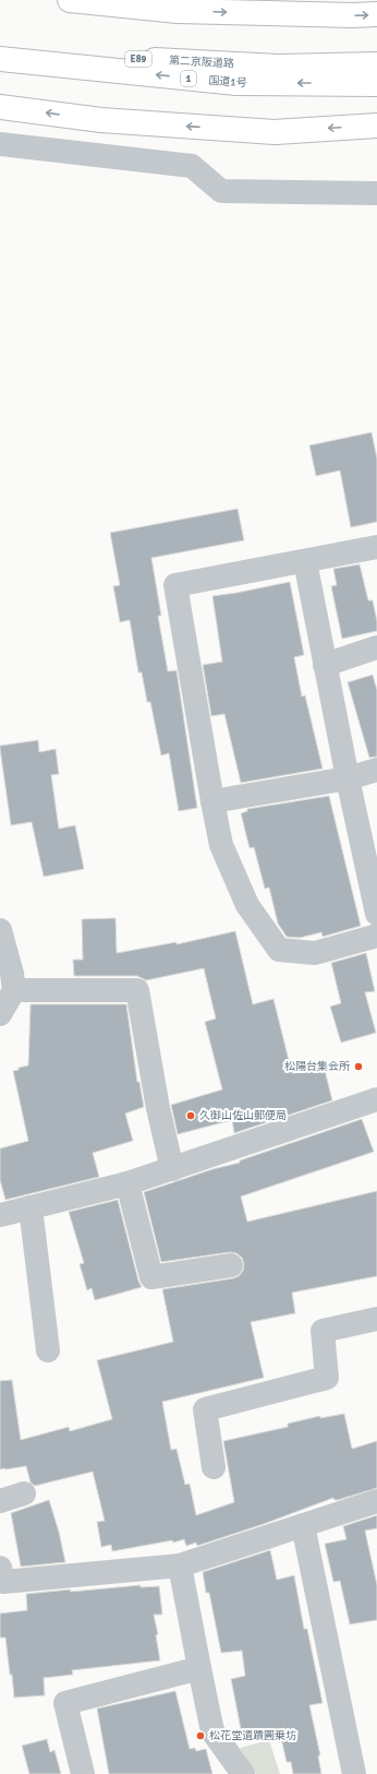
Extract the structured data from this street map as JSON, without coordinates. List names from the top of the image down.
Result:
{
  "streets": {
    "highway": [
      "E89",
      "第二京阪道路",
      "1",
      "国道1号"
    ]
  },
  "places": ["松陽台集会所", "久御山佐山郵便局", "松花堂遺蹟圓乗坊"]
}
